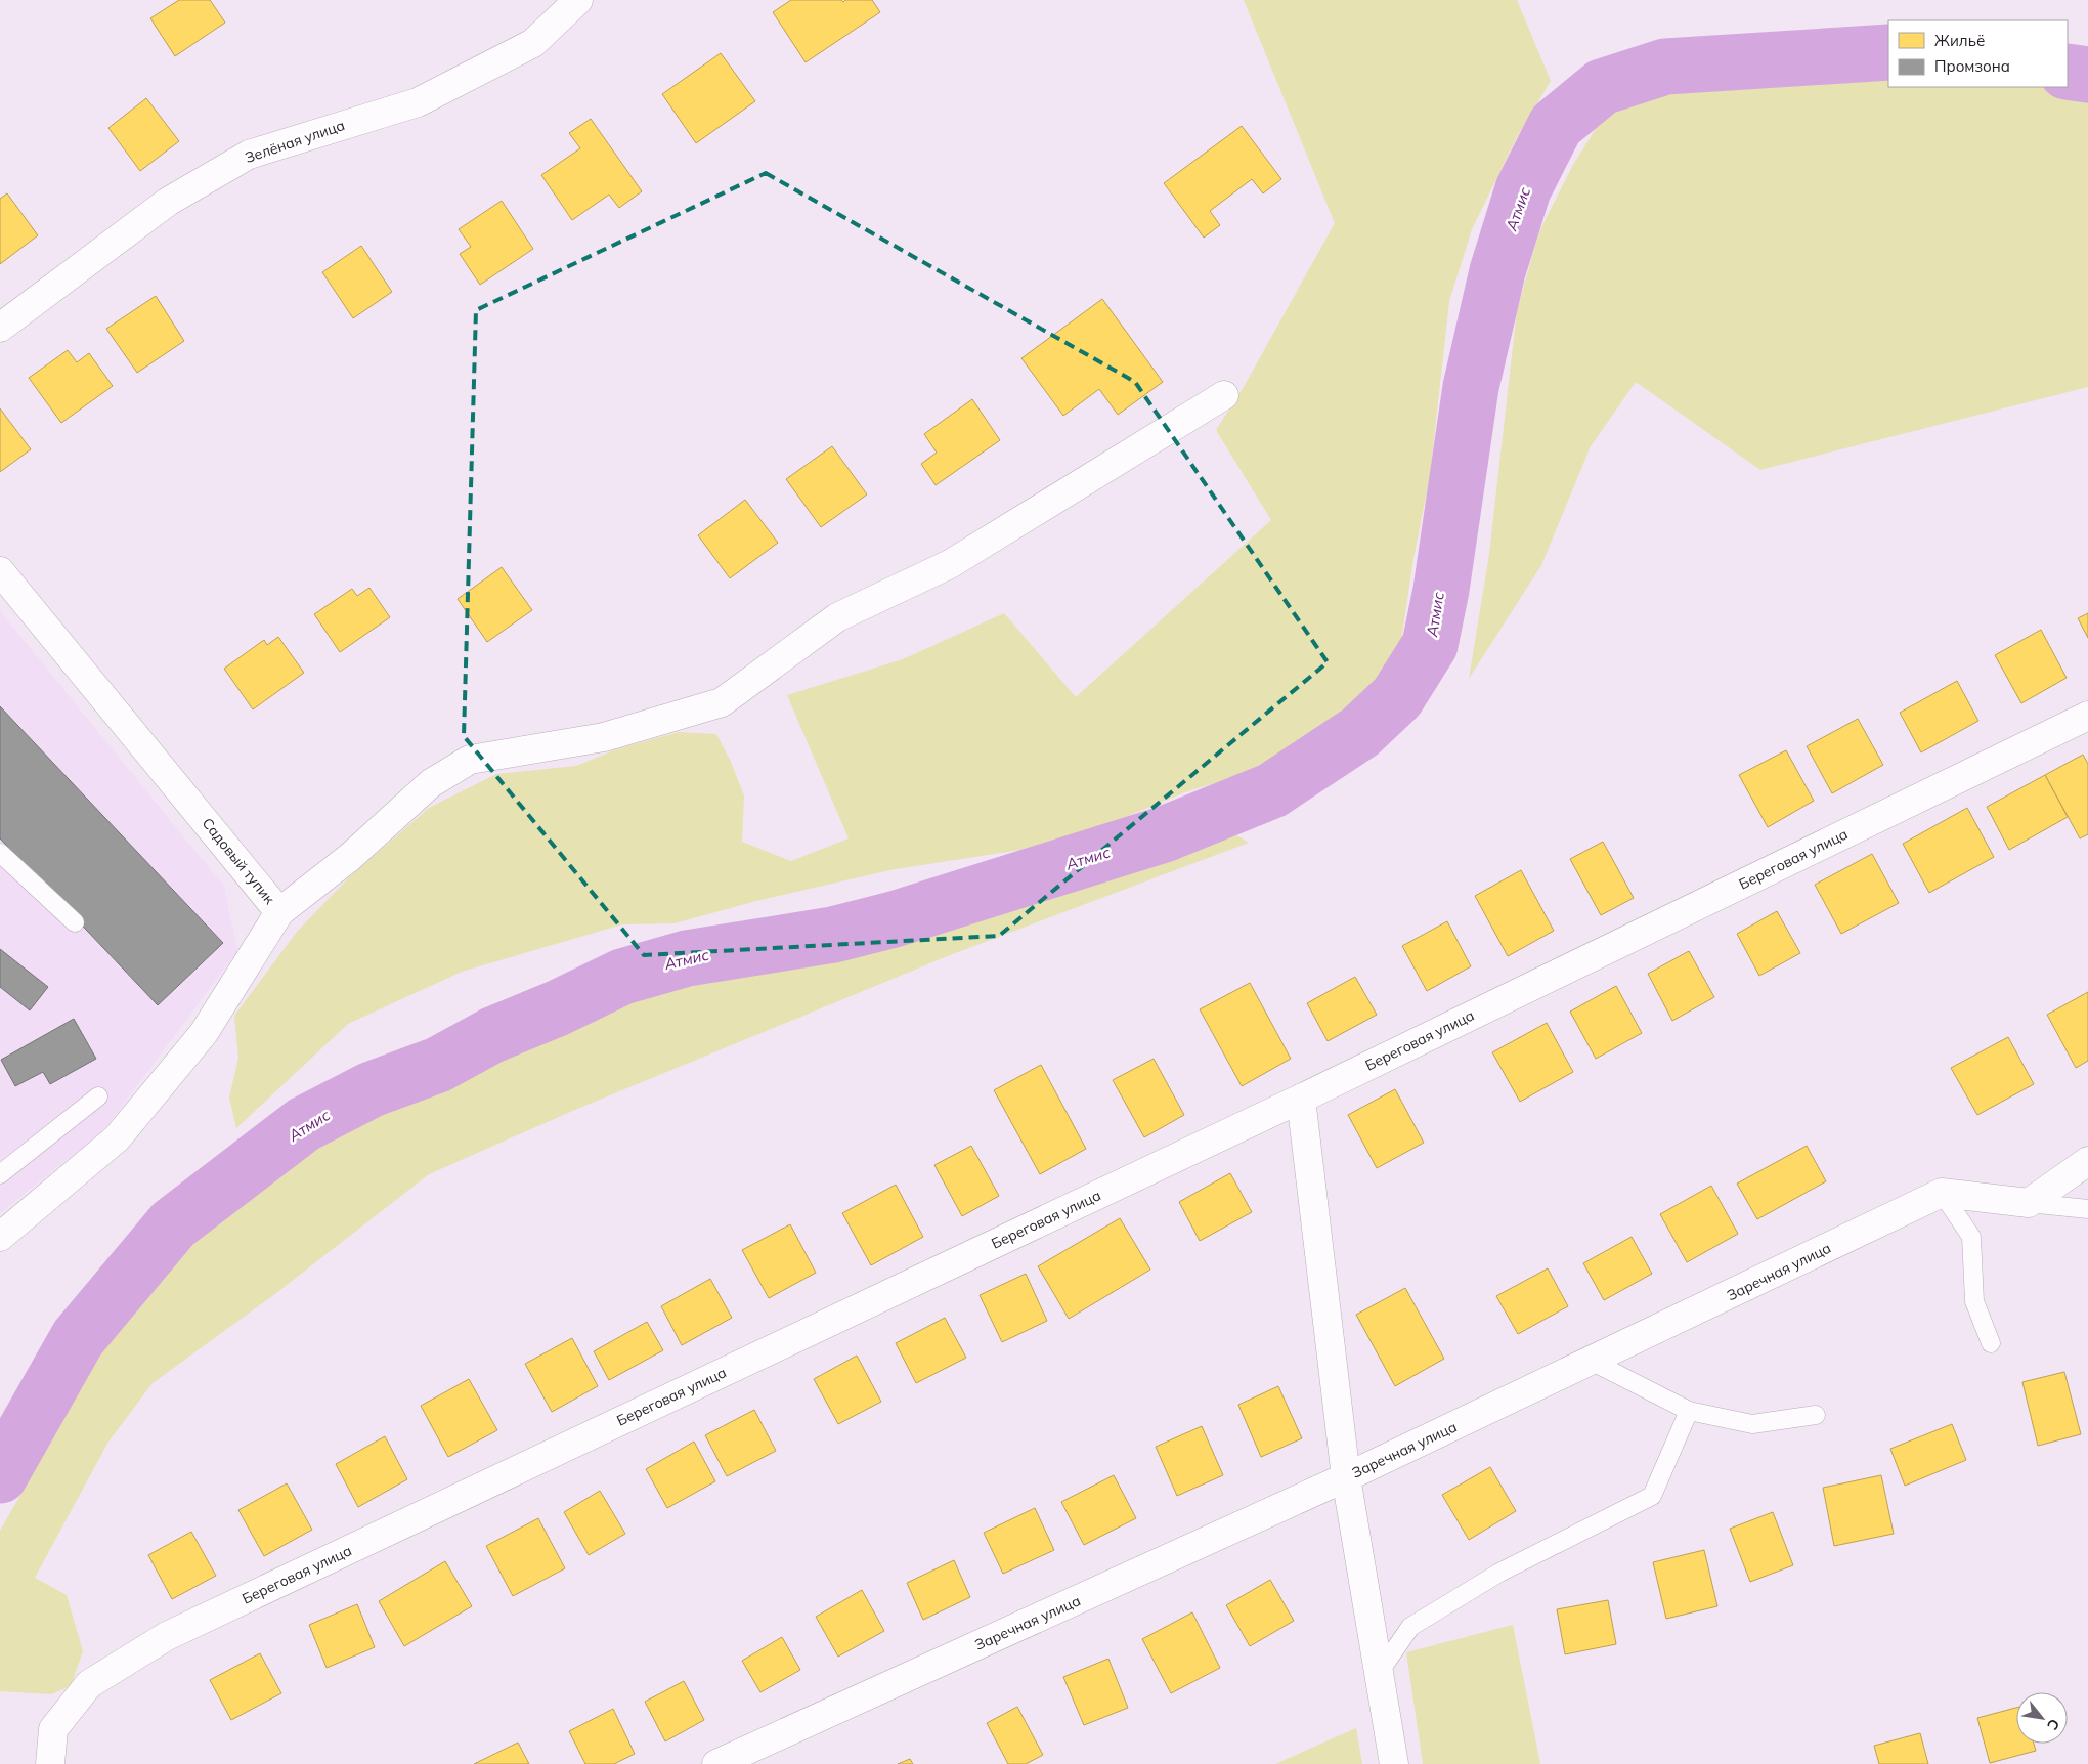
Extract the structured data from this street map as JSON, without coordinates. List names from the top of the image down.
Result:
{
  "streets": {
    "street": [
      "Зелёная улица",
      "Береговая улица",
      "Садовый тупик",
      "Заречная улица"
    ]
  },
  "water": ["Атмис"],
  "legend": ["Жильё", "Промзона"],
  "north": "bottom right"
}
